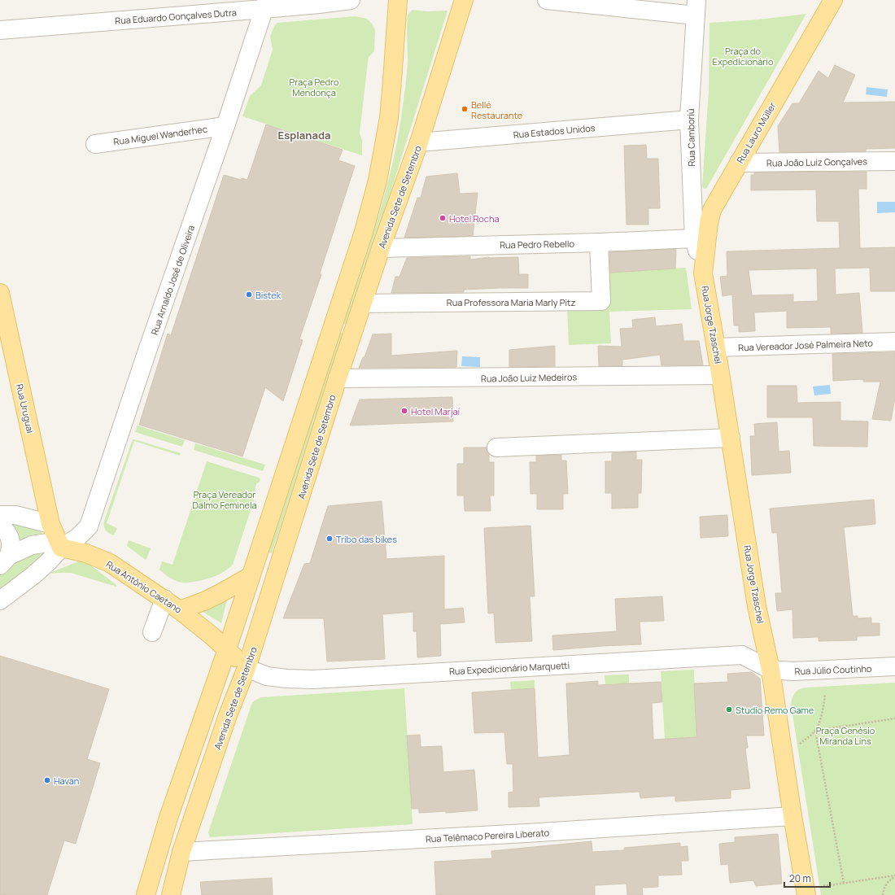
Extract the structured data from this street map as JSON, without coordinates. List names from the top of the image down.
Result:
{
  "streets": {
    "main road": [
      "Rua Lauro Müller",
      "Avenida Sete de Setembro",
      "Rua Jorge Tzaschel",
      "Rua Uruguai",
      "Rua Antônio Caetano"
    ],
    "street": [
      "Rua Eduardo Gonçalves Dutra",
      "Rua Estados Unidos",
      "Rua Miguel Wanderhec",
      "Rua Camboriú",
      "Rua João Luiz Gonçalves",
      "Rua Pedro Rebello",
      "Rua Arnaldo José de Oliveira",
      "Rua Professora Maria Marly Pitz",
      "Rua Vereador José Palmeira Neto",
      "Rua João Luiz Medeiros",
      "Rua Expedicionário Marquetti",
      "Rua Júlio Coutinho",
      "Rua Telêmaco Pereira Liberato"
    ]
  },
  "crossings": [
    ["Rua Eduardo Gonçalves Dutra", "Rua Arnaldo José de Oliveira"],
    ["Rua Estados Unidos", "Rua Camboriú"],
    ["Rua Estados Unidos", "Avenida Sete de Setembro"],
    ["Rua Lauro Müller", "Rua Camboriú"],
    ["Rua Lauro Müller", "Rua João Luiz Gonçalves"],
    ["Rua Lauro Müller", "Rua Jorge Tzaschel"],
    ["Rua Miguel Wanderhec", "Rua Arnaldo José de Oliveira"],
    ["Rua Camboriú", "Rua Pedro Rebello"],
    ["Rua Camboriú", "Rua Jorge Tzaschel"],
    ["Avenida Sete de Setembro", "Rua Pedro Rebello"],
    ["Avenida Sete de Setembro", "Rua Professora Maria Marly Pitz"],
    ["Avenida Sete de Setembro", "Rua João Luiz Medeiros"],
    ["Avenida Sete de Setembro", "Rua Antônio Caetano"],
    ["Avenida Sete de Setembro", "Rua Expedicionário Marquetti"],
    ["Avenida Sete de Setembro", "Rua Telêmaco Pereira Liberato"],
    ["Rua Pedro Rebello", "Rua Professora Maria Marly Pitz"],
    ["Rua Arnaldo José de Oliveira", "Rua Antônio Caetano"],
    ["Rua Jorge Tzaschel", "Rua Vereador José Palmeira Neto"],
    ["Rua Jorge Tzaschel", "Rua João Luiz Medeiros"],
    ["Rua Jorge Tzaschel", "Rua Expedicionário Marquetti"],
    ["Rua Jorge Tzaschel", "Rua Júlio Coutinho"],
    ["Rua Jorge Tzaschel", "Rua Telêmaco Pereira Liberato"],
    ["Rua Antônio Caetano", "Rua Expedicionário Marquetti"],
    ["Rua Expedicionário Marquetti", "Rua Júlio Coutinho"]
  ],
  "districts": ["Esplanada"],
  "parks": [
    "Praça do Expedicionário",
    "Praça Pedro Mendonça",
    "Praça Vereador Dalmo Feminela",
    "Praça Genésio Miranda Lins"
  ],
  "places": [
    "Bellé Restaurante",
    "Hotel Rocha",
    "Bistek",
    "Hotel Marjaí",
    "Tribo das bikes",
    "Studio Remo Game",
    "Havan"
  ],
  "scale_bar": "20 m"
}
